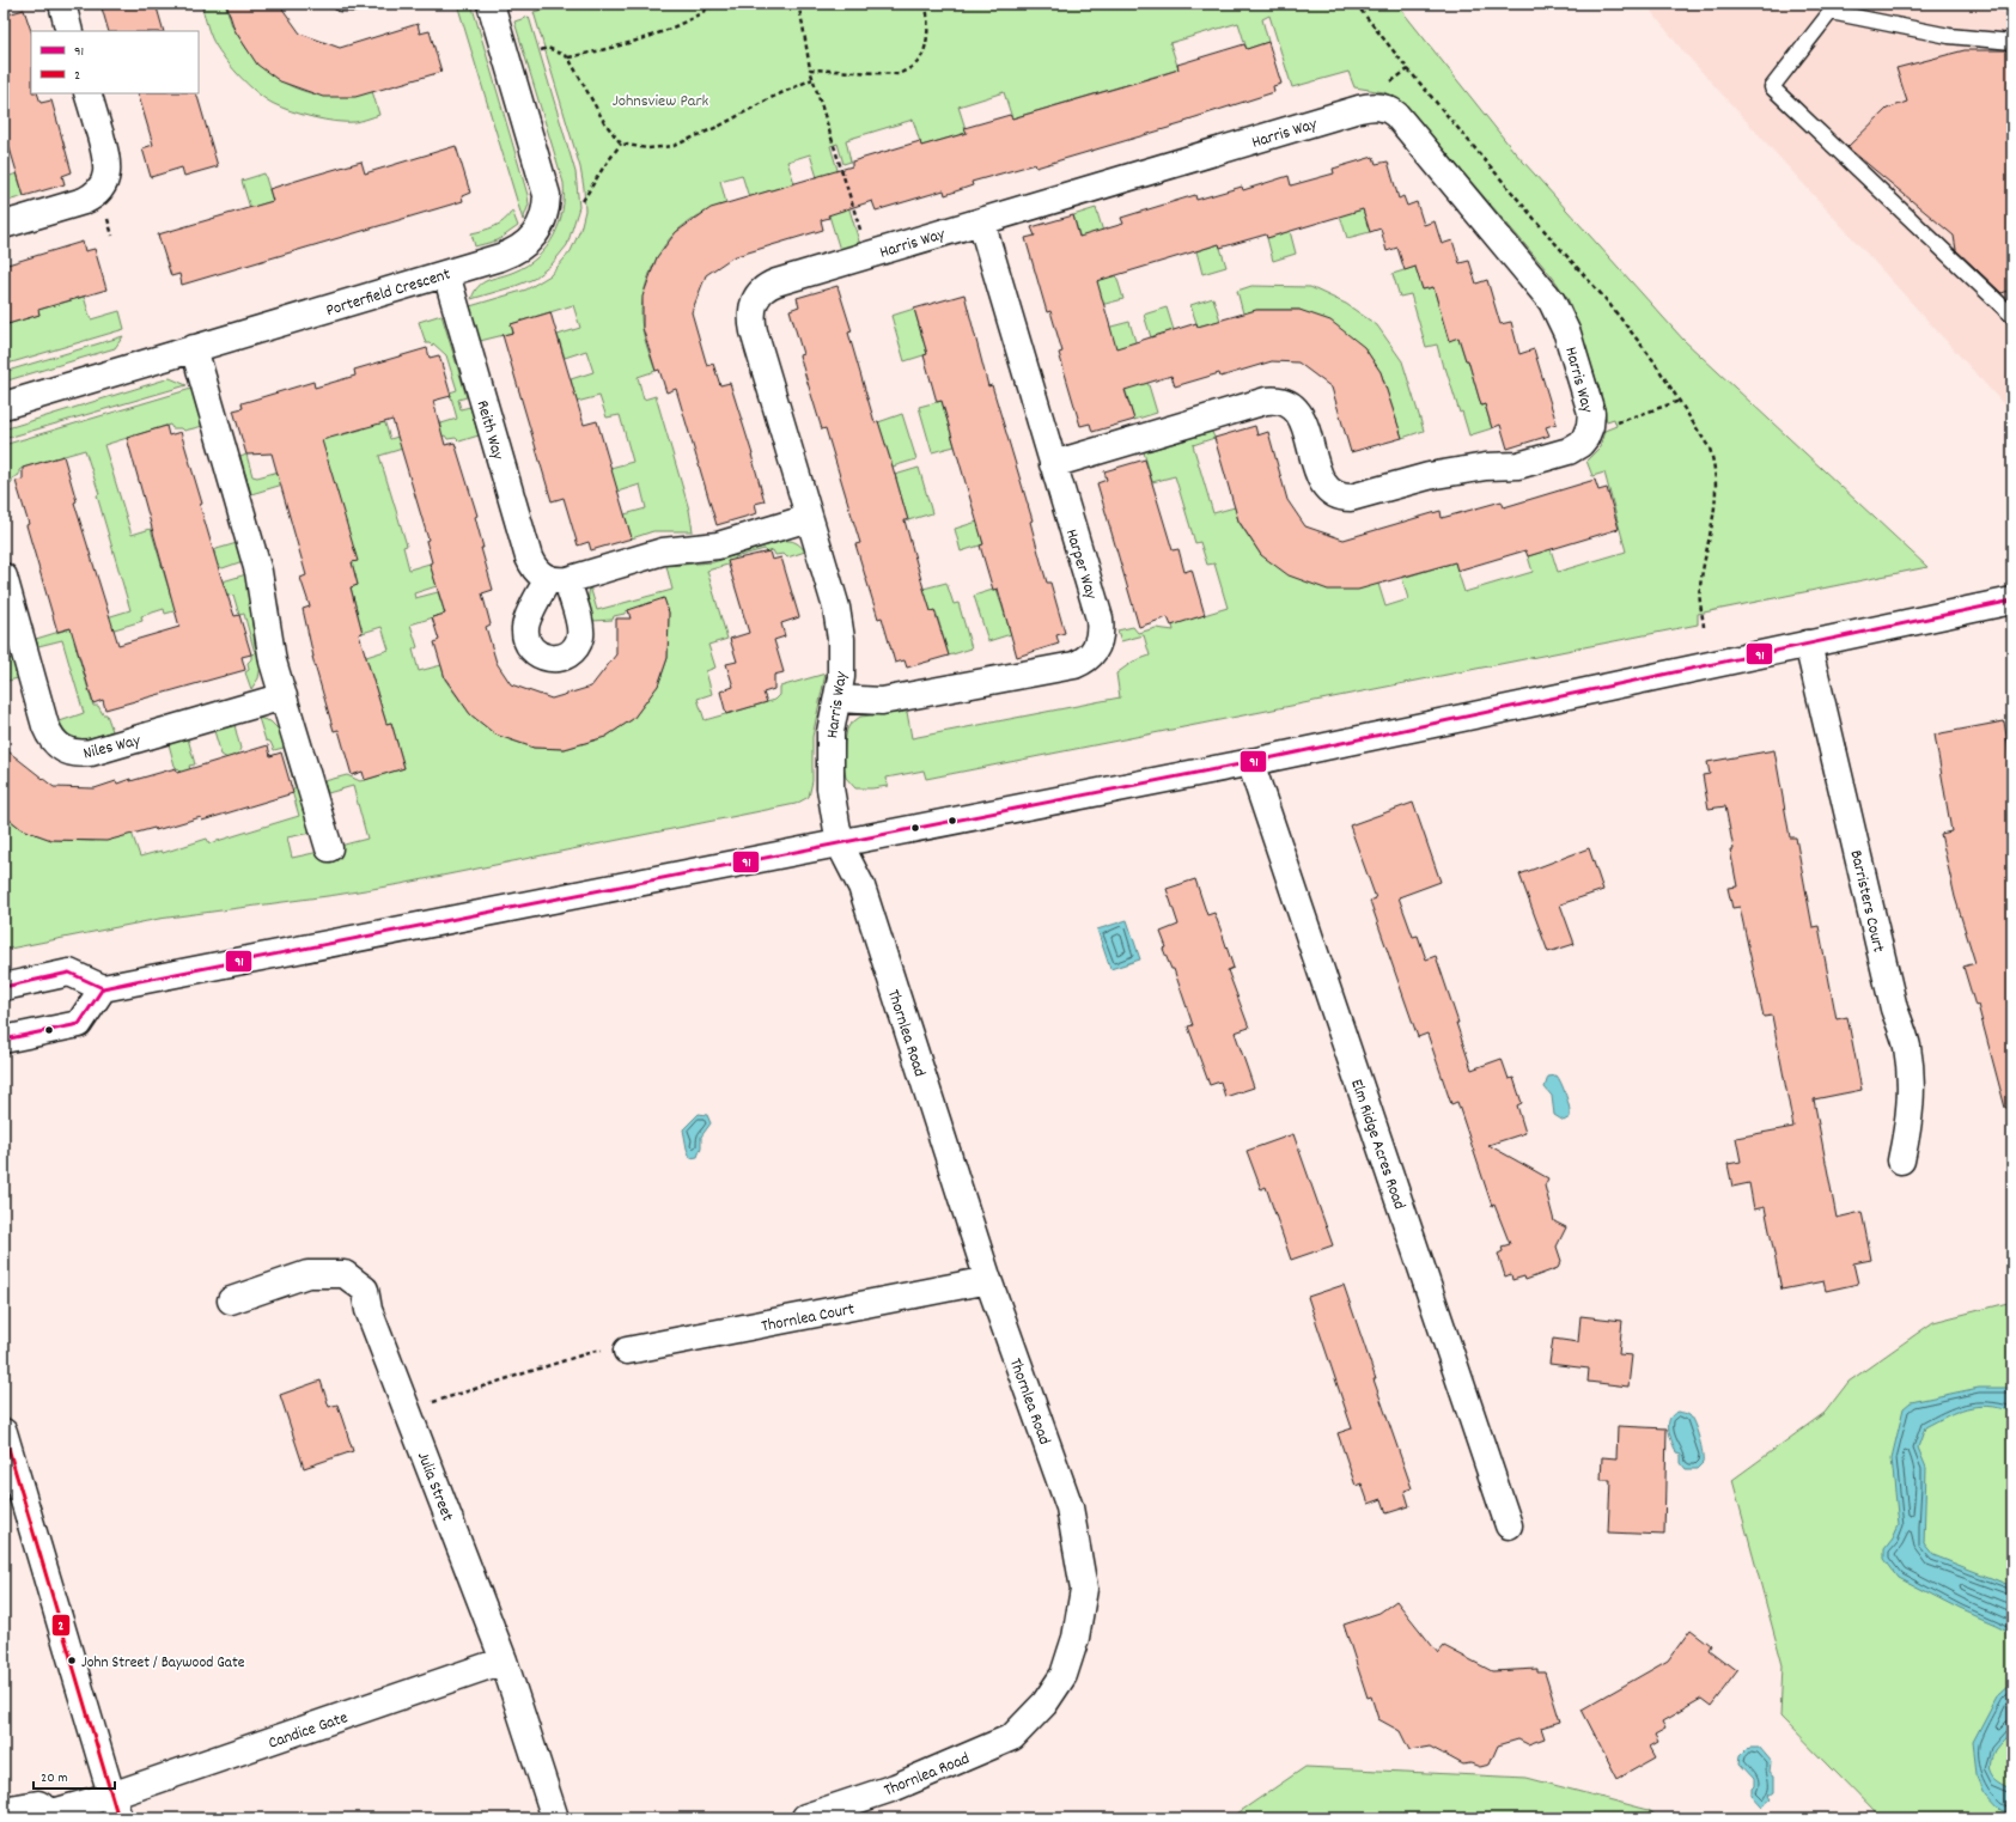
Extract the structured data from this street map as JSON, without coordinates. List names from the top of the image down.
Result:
{
  "streets": {
    "street": [
      "Harris Way",
      "Porterfield Crescent",
      "Reith Way",
      "Harper Way",
      "Niles Way",
      "Barristers Court",
      "Thornlea Road",
      "Elm Ridge Acres Road",
      "Thornlea Court",
      "Julia Street",
      "Candice Gate"
    ]
  },
  "crossings": [
    ["Harris Way", "Reith Way"],
    ["Harris Way", "Harper Way"],
    ["Harris Way", "Thornlea Road"],
    ["Porterfield Crescent", "Reith Way"],
    ["Thornlea Road", "Thornlea Court"],
    ["Julia Street", "Candice Gate"]
  ],
  "parks": ["Johnsview Park"],
  "places": ["John Street / Baywood Gate"],
  "lines": ["transit line 91", "transit line 2"],
  "legend": ["91", "2"],
  "scale_bar": "20 m"
}
